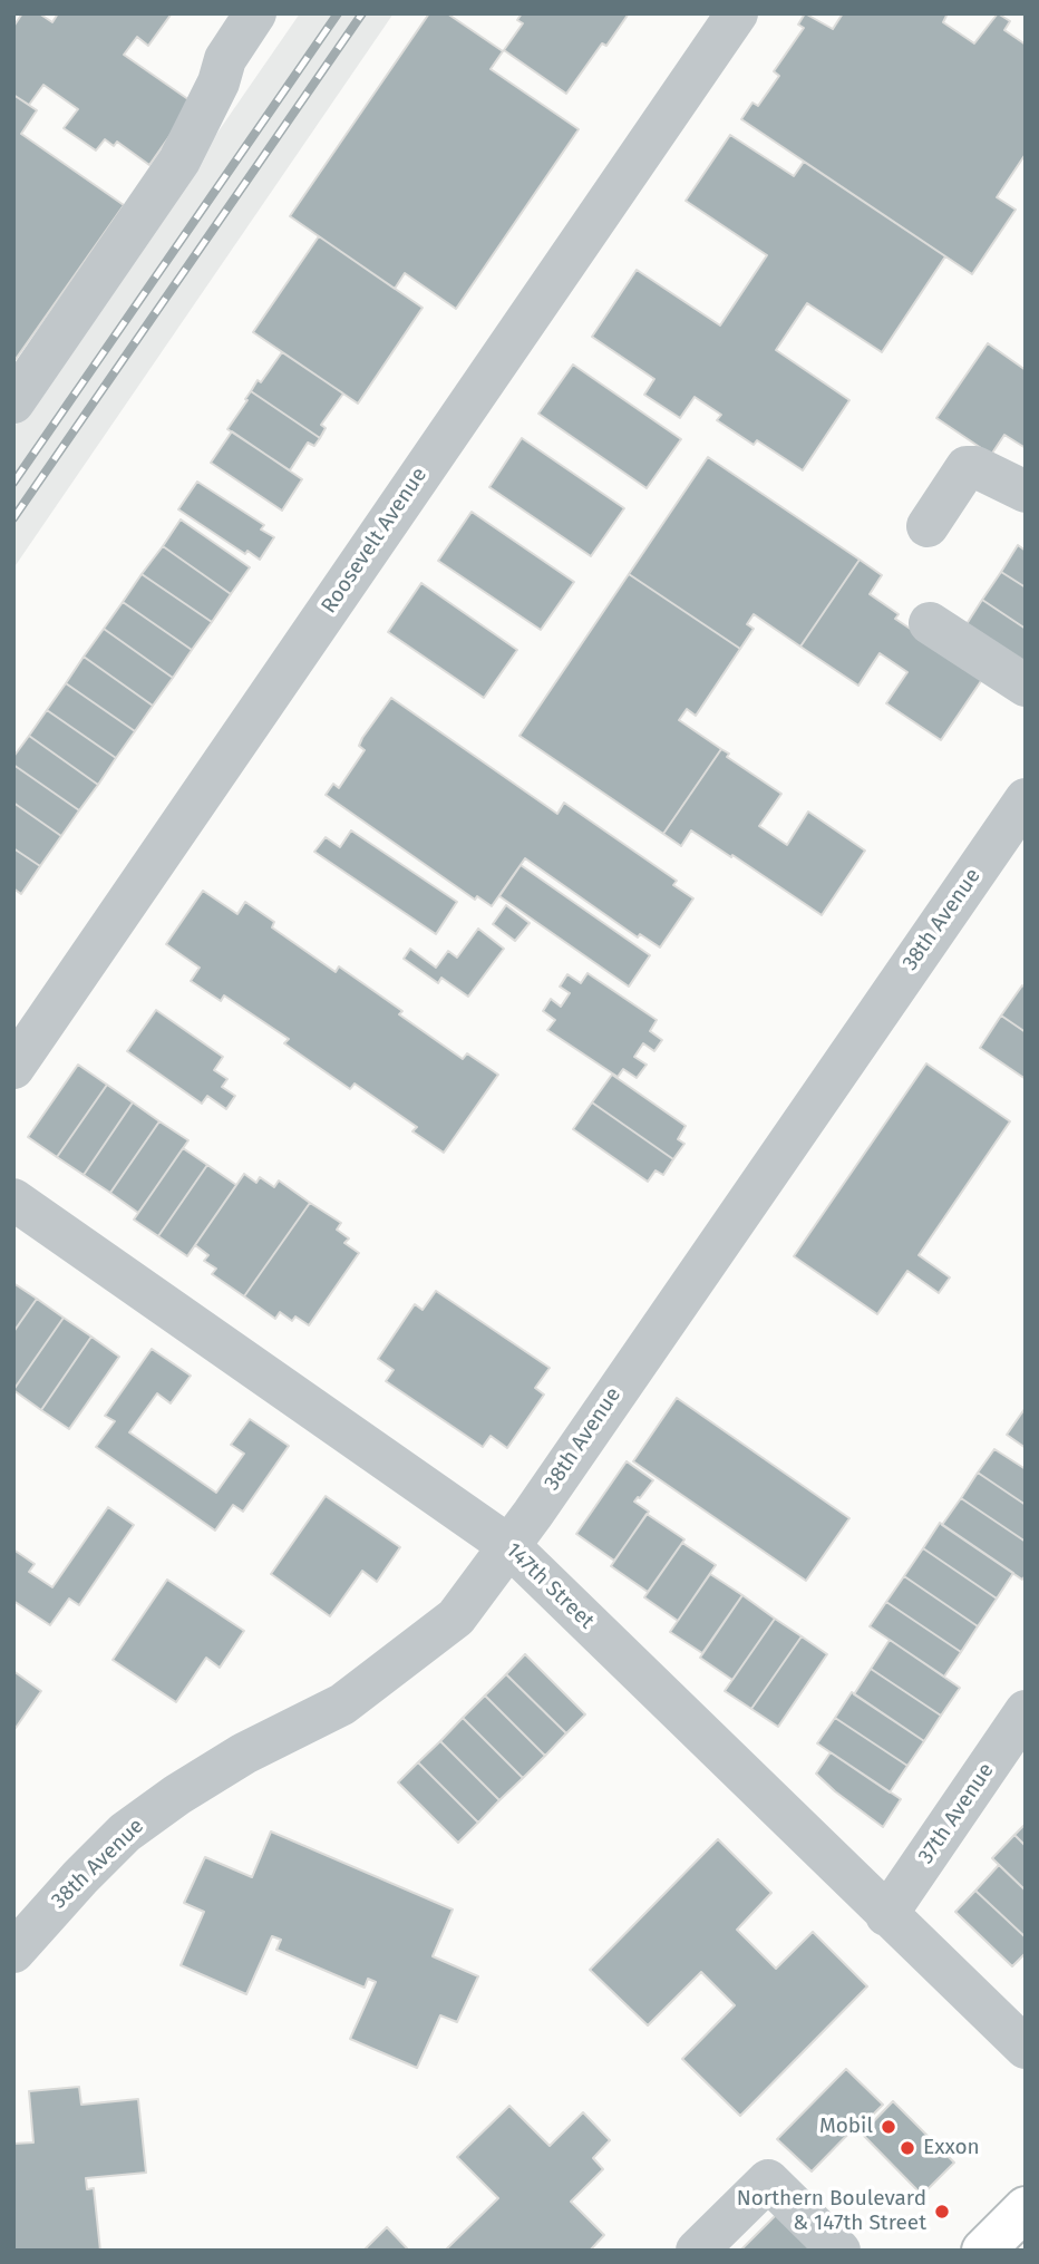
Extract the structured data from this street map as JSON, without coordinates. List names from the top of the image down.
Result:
{
  "streets": {
    "street": [
      "Roosevelt Avenue",
      "38th Avenue",
      "147th Street",
      "37th Avenue"
    ]
  },
  "crossings": [
    ["38th Avenue", "147th Street"],
    ["147th Street", "37th Avenue"]
  ],
  "places": ["Mobil", "Exxon", "Northern Boulevard & 147th Street"]
}
